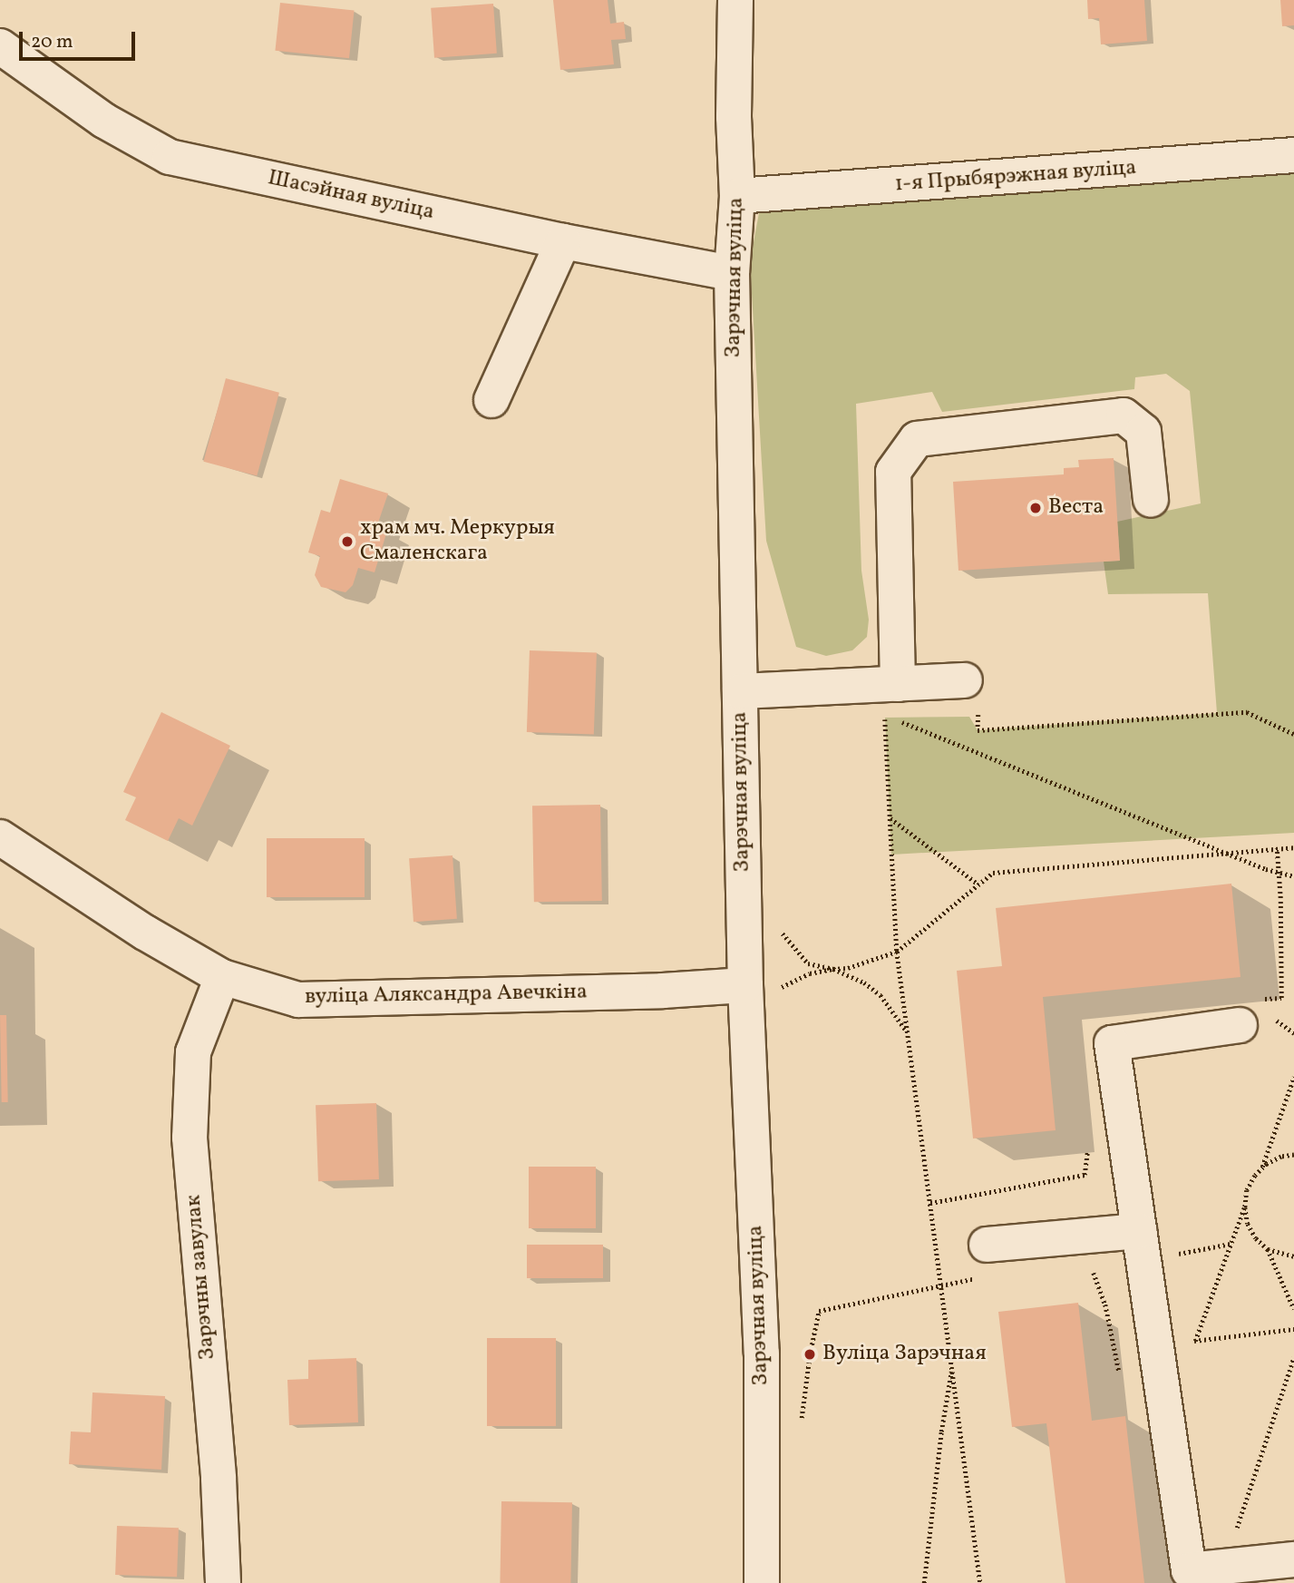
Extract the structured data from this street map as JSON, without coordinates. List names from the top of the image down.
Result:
{
  "streets": {
    "street": [
      "1-я Прыбярэжная вуліца",
      "Шасэйная вуліца",
      "Зарэчная вуліца",
      "вуліца Аляксандра Авечкіна",
      "Зарэчны завулак"
    ]
  },
  "crossings": [
    ["1-я Прыбярэжная вуліца", "Зарэчная вуліца"],
    ["Шасэйная вуліца", "Зарэчная вуліца"],
    ["Зарэчная вуліца", "вуліца Аляксандра Авечкіна"],
    ["вуліца Аляксандра Авечкіна", "Зарэчны завулак"]
  ],
  "places": ["Веста", "храм мч. Меркурыя Смаленскага", "Вуліца Зарэчная"],
  "scale_bar": "20 m"
}
